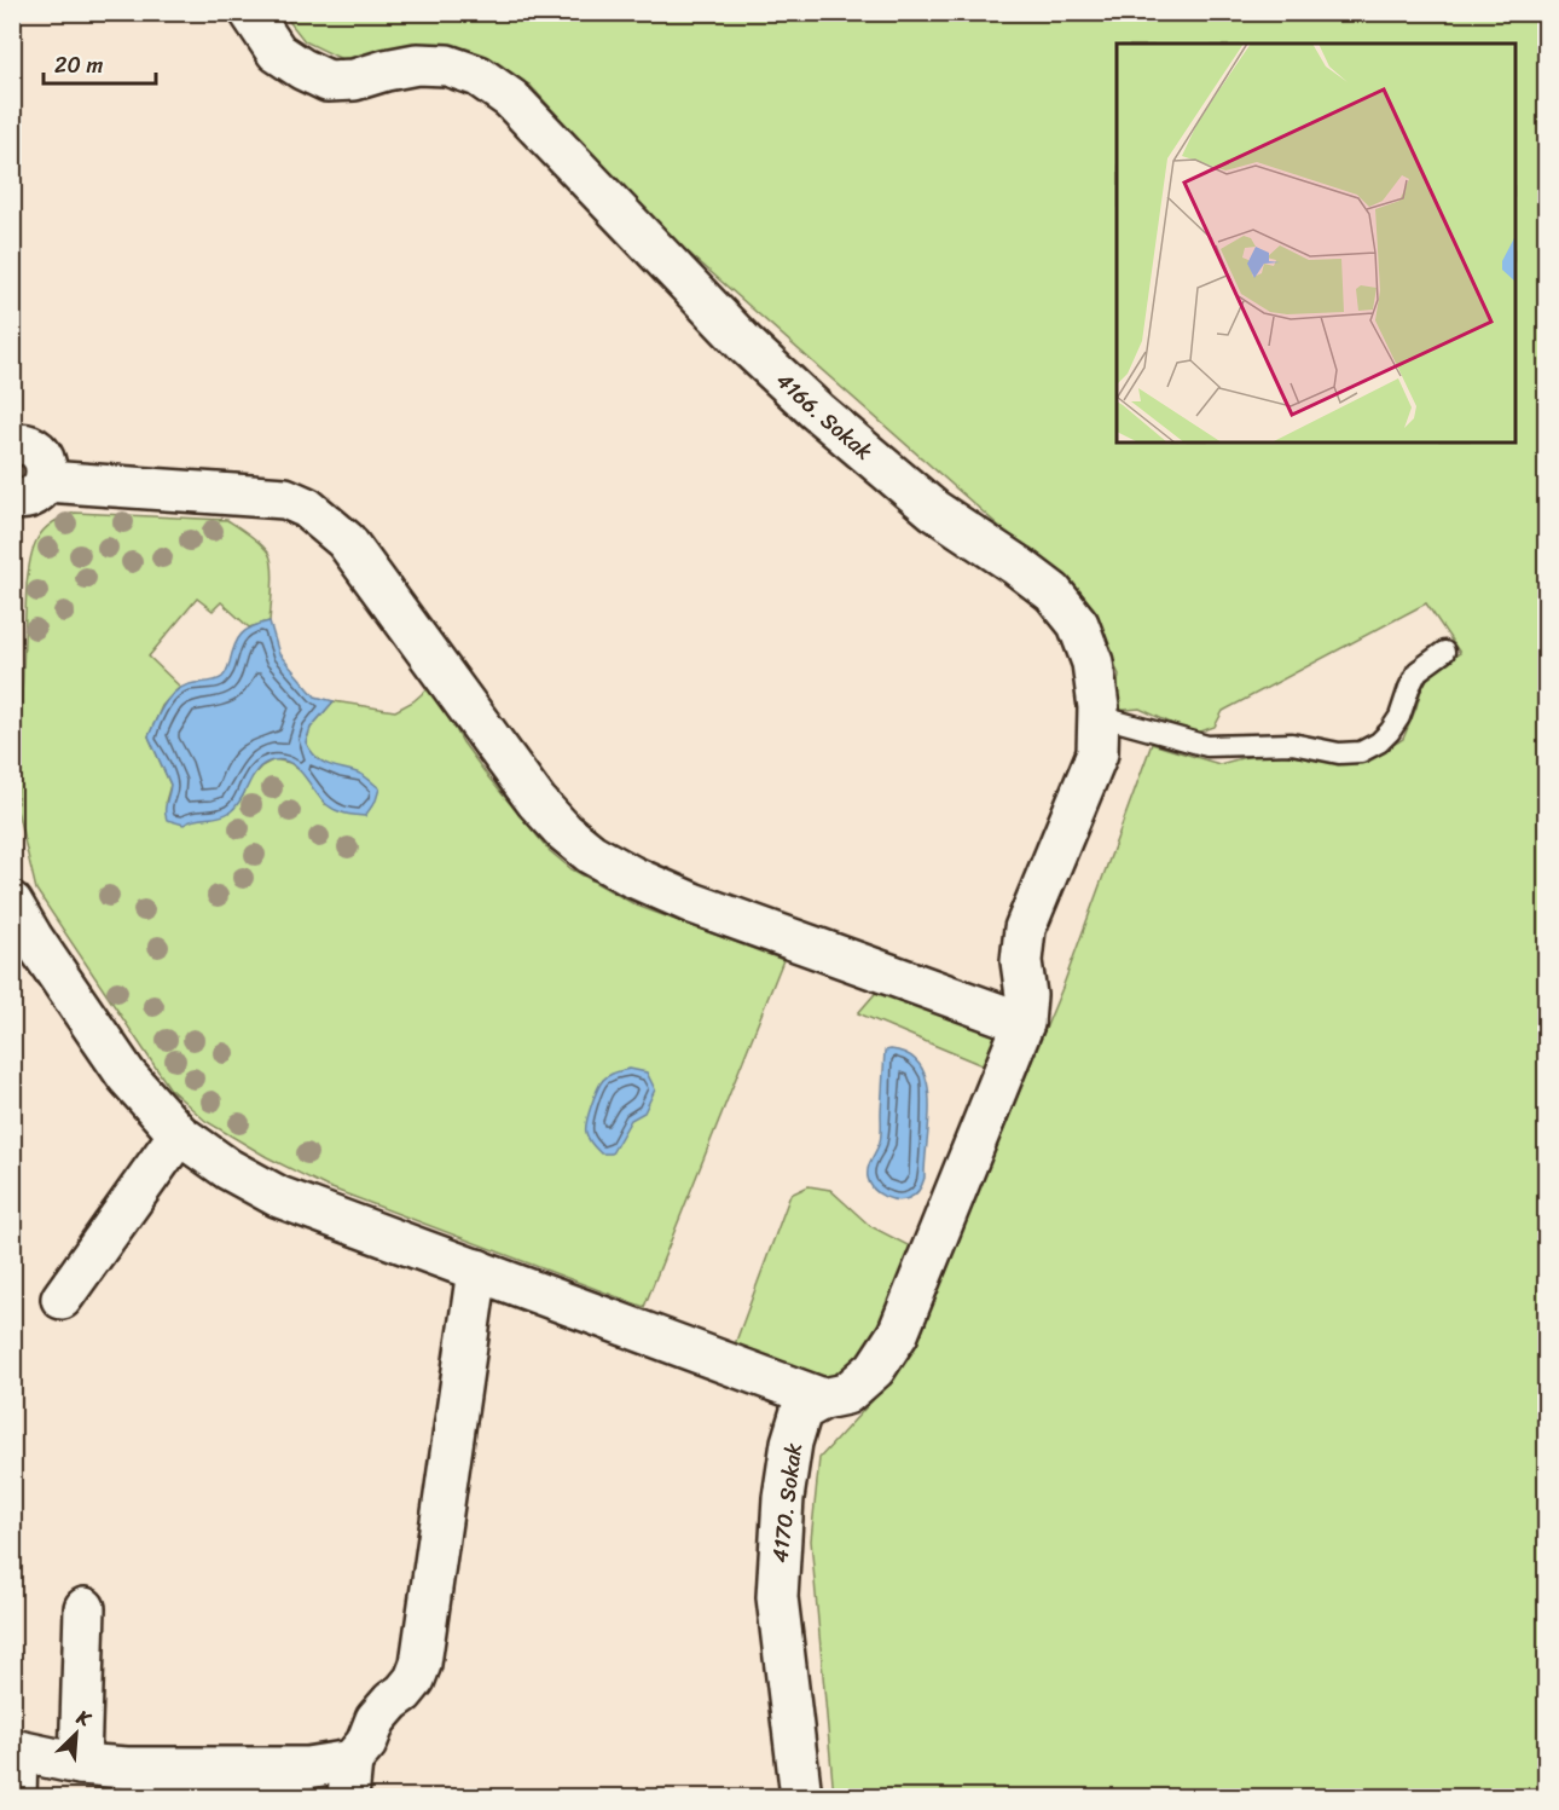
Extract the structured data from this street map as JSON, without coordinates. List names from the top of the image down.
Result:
{
  "streets": {
    "street": ["4166. Sokak", "4170. Sokak"]
  },
  "crossings": [
    ["4166. Sokak", "4170. Sokak"]
  ],
  "scale_bar": "20 m",
  "north": "top right"
}
